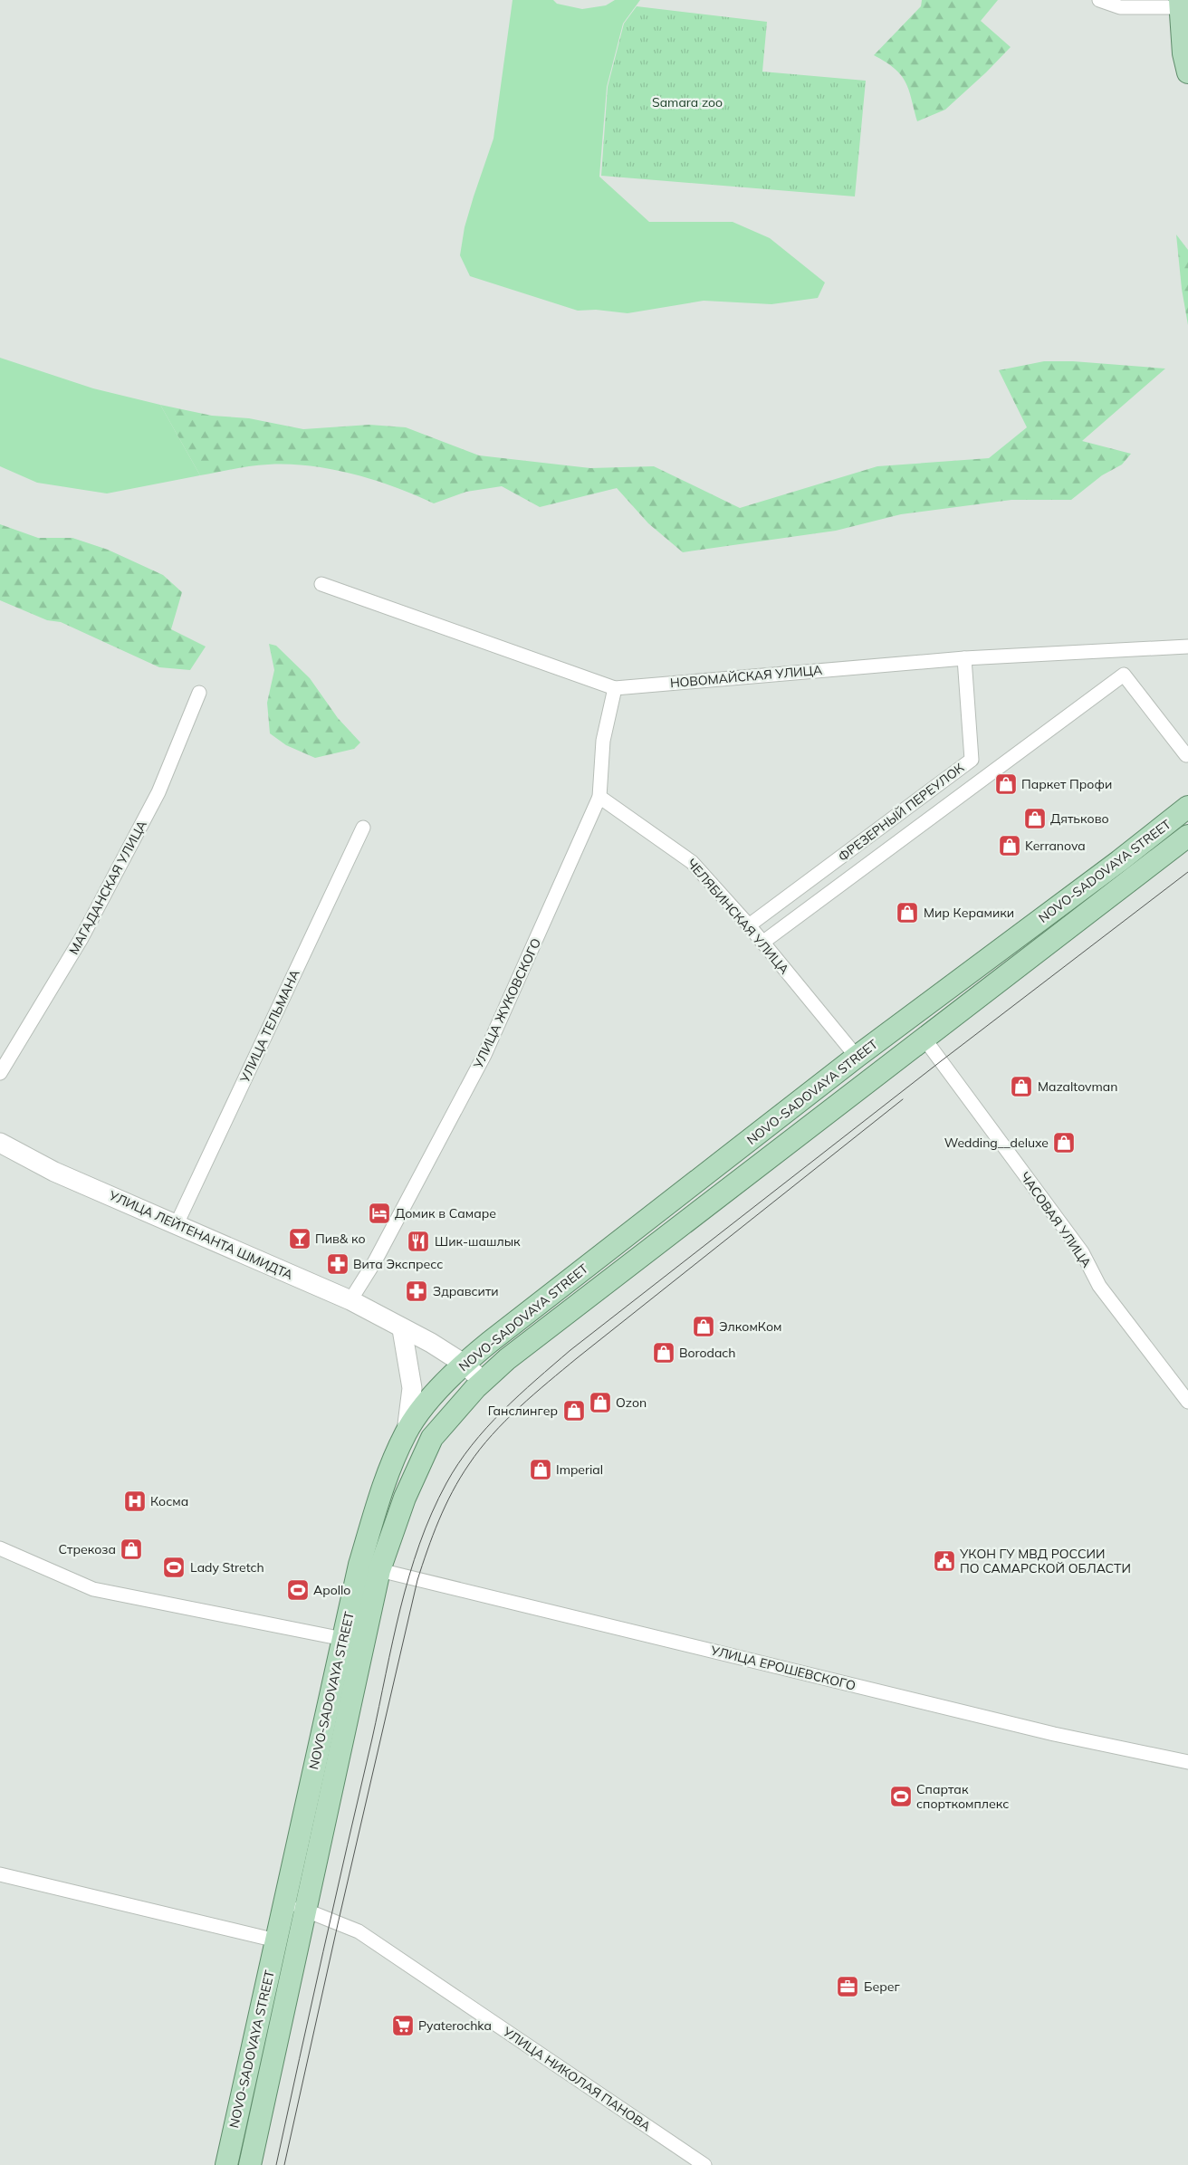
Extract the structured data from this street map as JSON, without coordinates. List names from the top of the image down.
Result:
{
  "streets": {
    "main road": ["NOVO-SADOVAYA STREET"],
    "street": [
      "НОВОМАЙСКАЯ УЛИЦА",
      "ФРЕЗЕРНЫЙ ПЕРЕУЛОК",
      "МАГАДАНСКАЯ УЛИЦА",
      "ЧЕЛЯБИНСКАЯ УЛИЦА",
      "УЛИЦА ЖУКОВСКОГО",
      "УЛИЦА ТЕЛЬМАНА",
      "ЧАСОВАЯ УЛИЦА",
      "УЛИЦА ЛЕЙТЕНАНТА ШМИДТА",
      "УЛИЦА ЕРОШЕВСКОГО",
      "УЛИЦА НИКОЛАЯ ПАНОВА"
    ]
  },
  "crossings": [
    ["НОВОМАЙСКАЯ УЛИЦА", "ФРЕЗЕРНЫЙ ПЕРЕУЛОК"],
    ["НОВОМАЙСКАЯ УЛИЦА", "УЛИЦА ЖУКОВСКОГО"],
    ["ФРЕЗЕРНЫЙ ПЕРЕУЛОК", "ЧЕЛЯБИНСКАЯ УЛИЦА"],
    ["NOVO-SADOVAYA STREET", "ЧЕЛЯБИНСКАЯ УЛИЦА"],
    ["NOVO-SADOVAYA STREET", "ЧАСОВАЯ УЛИЦА"],
    ["NOVO-SADOVAYA STREET", "УЛИЦА ЛЕЙТЕНАНТА ШМИДТА"],
    ["NOVO-SADOVAYA STREET", "УЛИЦА ЕРОШЕВСКОГО"],
    ["NOVO-SADOVAYA STREET", "УЛИЦА НИКОЛАЯ ПАНОВА"],
    ["ЧЕЛЯБИНСКАЯ УЛИЦА", "УЛИЦА ЖУКОВСКОГО"],
    ["УЛИЦА ЖУКОВСКОГО", "УЛИЦА ЛЕЙТЕНАНТА ШМИДТА"],
    ["УЛИЦА ТЕЛЬМАНА", "УЛИЦА ЛЕЙТЕНАНТА ШМИДТА"]
  ],
  "parks": ["Samara zoo"],
  "places": {
    "shop": [
      "Паркет Профи",
      "Дятьково",
      "Kerranova",
      "Мир Керамики",
      "Mazaltovman",
      "Wedding__deluxe",
      "ЭлкомКом",
      "Borodach",
      "Ozon",
      "Ганслингер",
      "Imperial",
      "Стрекоза"
    ],
    "hotel": ["Домик в Самаре"],
    "bar": ["Пив& ко"],
    "restaurant": ["Шик-шашлык"],
    "pharmacy": ["Вита Экспресс", "Здравсити"],
    "hospital": ["Косма"],
    "public building": ["УКОН ГУ МВД РОССИИ ПО САМАРСКОЙ ОБЛАСТИ"],
    "sports": ["Lady Stretch", "Apollo", "Спартак спорткомплекс"],
    "office": ["Берег"],
    "supermarket": ["Pyaterochka"]
  }
}
